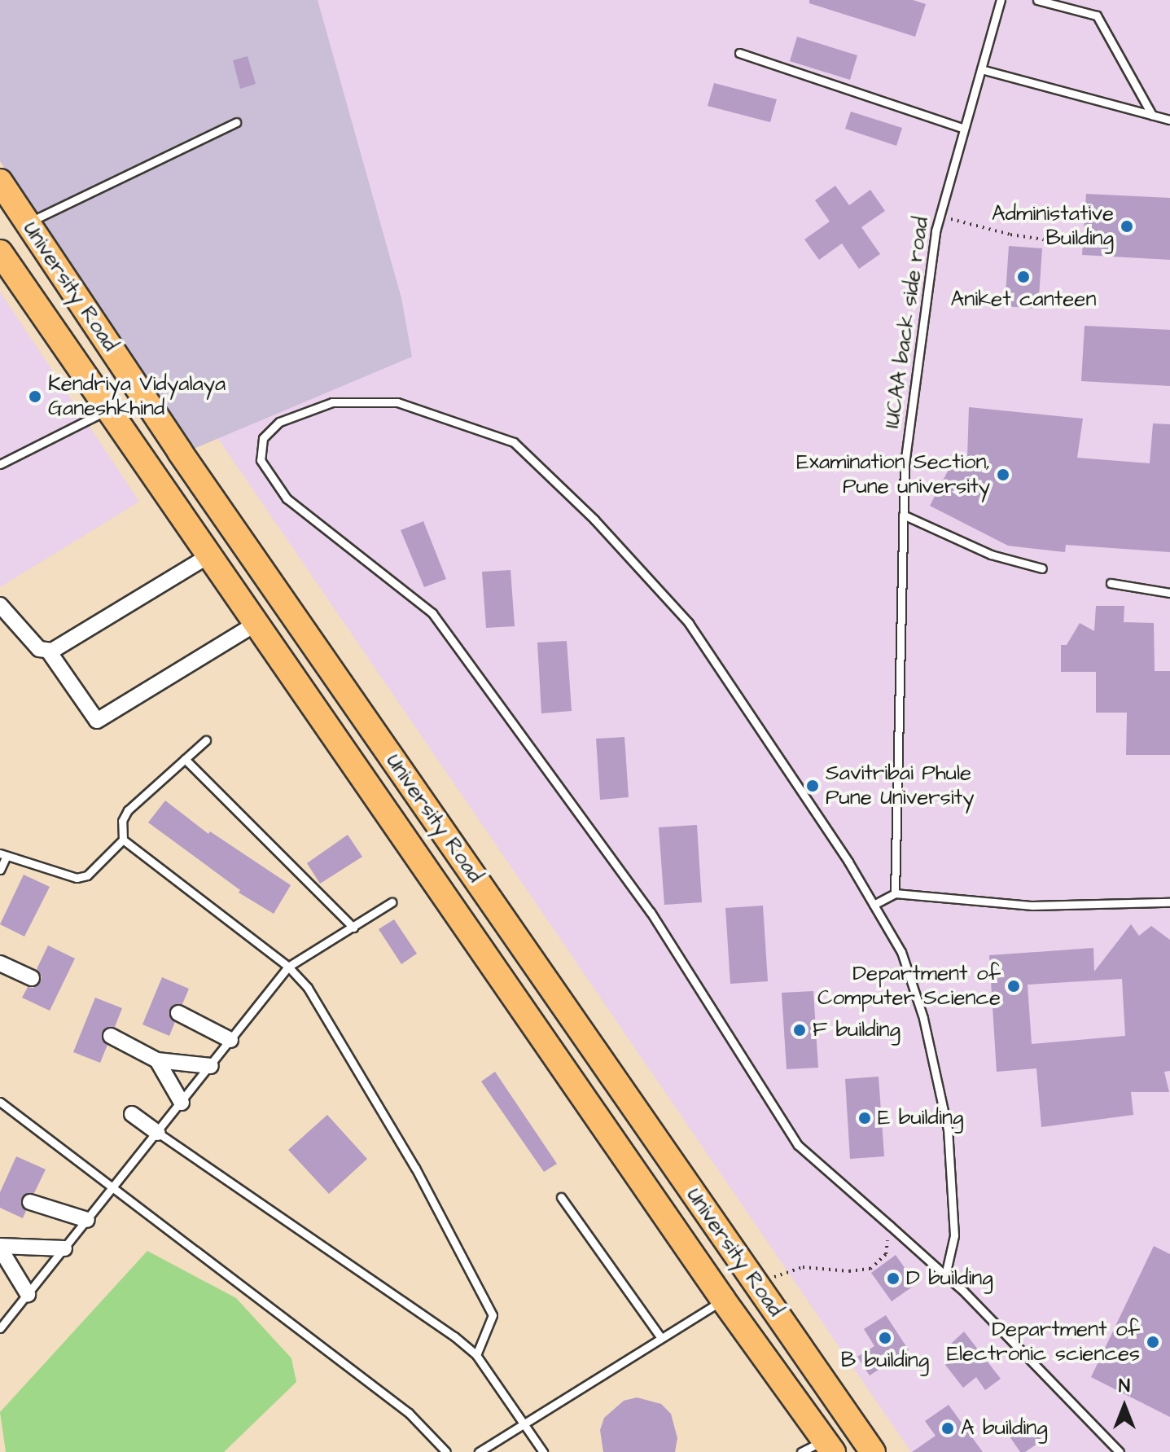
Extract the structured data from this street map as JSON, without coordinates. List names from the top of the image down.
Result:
{
  "streets": {
    "main road": ["University Road"],
    "lane": ["IUCAA back side road"]
  },
  "places": [
    "Administative Building",
    "Aniket canteen",
    "Kendriya Vidyalaya Ganeshkhind",
    "Examination Section, Pune university",
    "Savitribai Phule Pune University",
    "Department of Computer Science",
    "F building",
    "E building",
    "D building",
    "B building",
    "Department of Electronic sciences",
    "A building"
  ],
  "north": "top"
}
